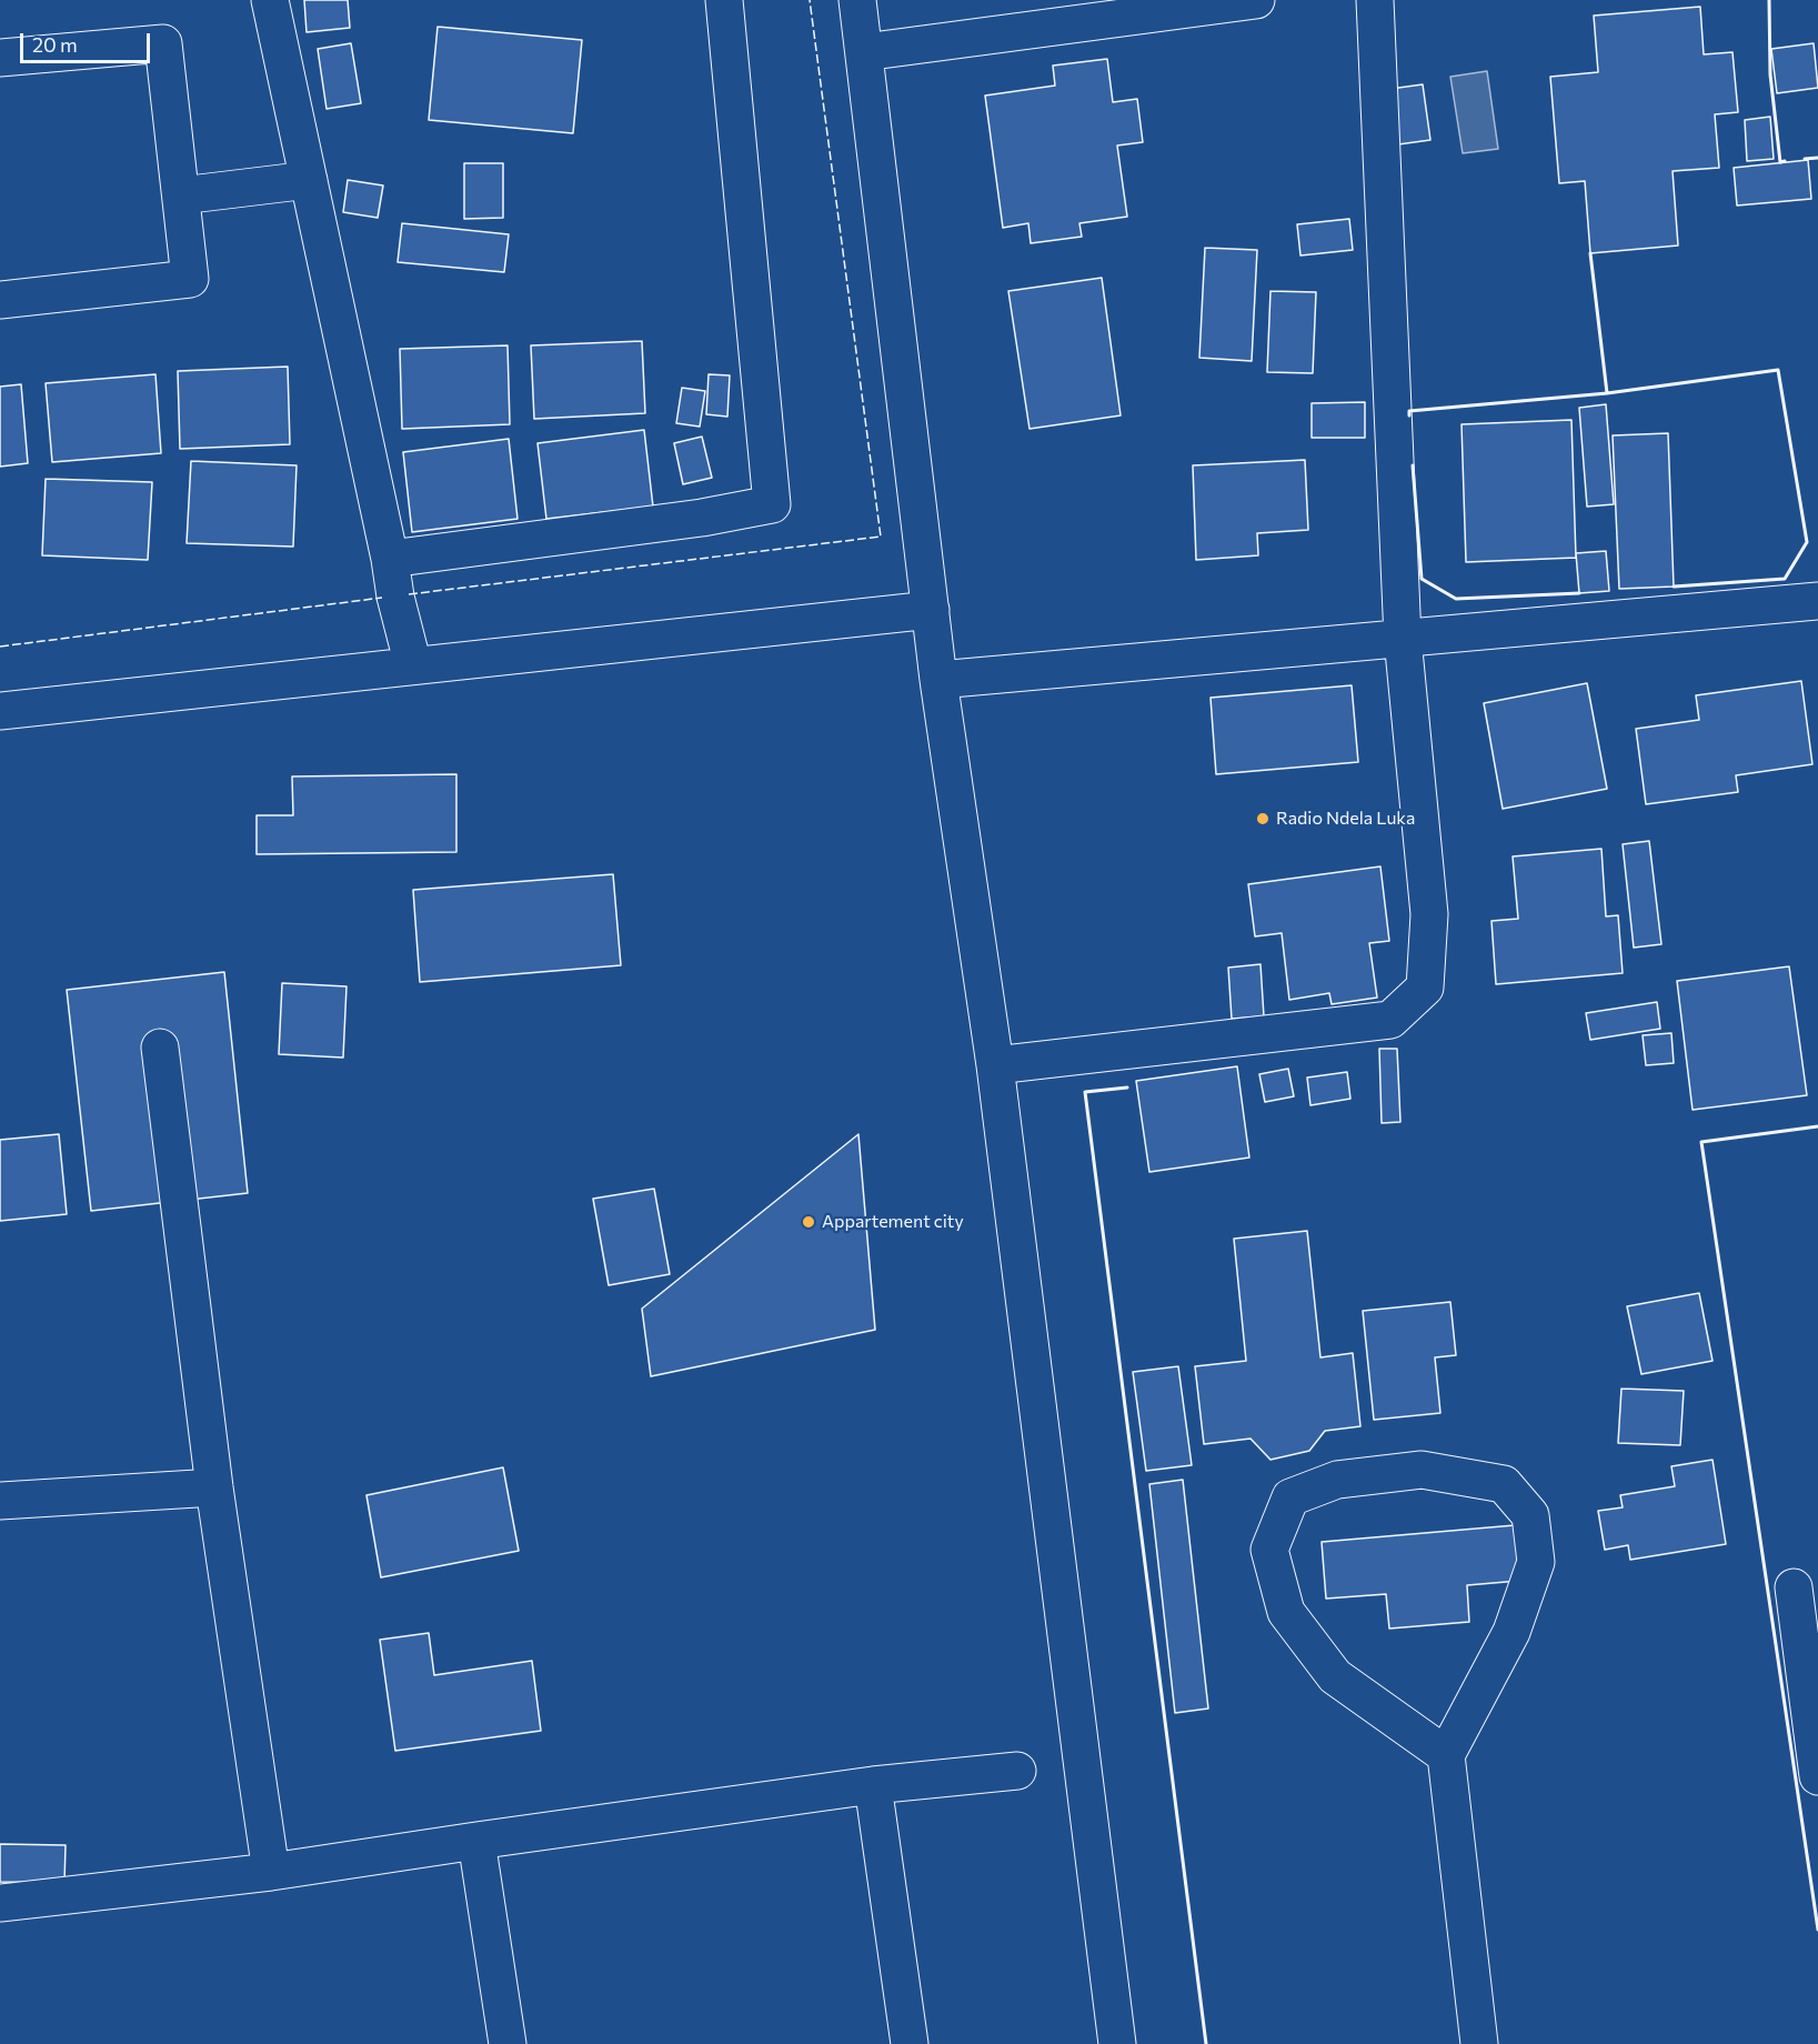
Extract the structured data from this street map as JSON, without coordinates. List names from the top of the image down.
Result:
{
  "places": ["Radio Ndela Luka", "Appartement city"],
  "scale_bar": "20 m"
}
